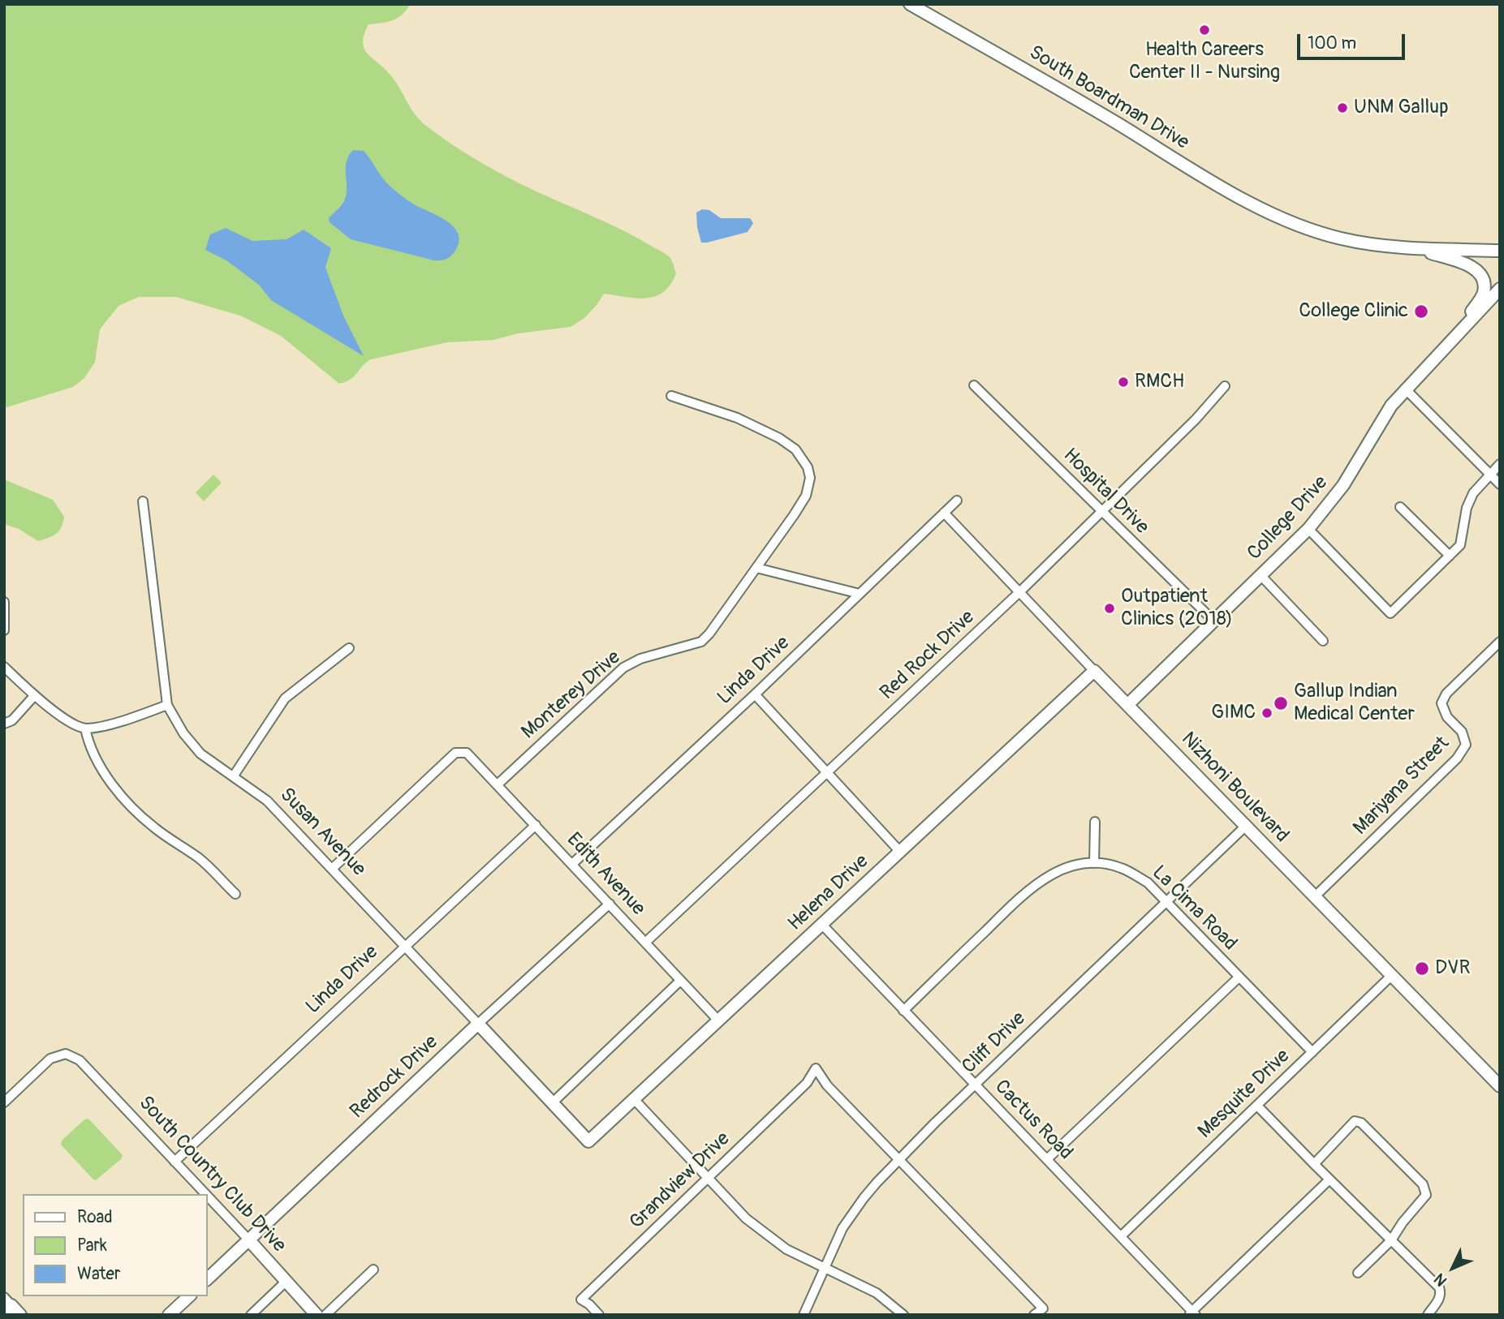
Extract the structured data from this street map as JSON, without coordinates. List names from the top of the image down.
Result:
{
  "streets": {
    "main road": [
      "South Boardman Drive",
      "College Drive",
      "Nizhoni Boulevard",
      "Susan Avenue",
      "Helena Drive",
      "Redrock Drive",
      "South Country Club Drive"
    ],
    "street": [
      "Hospital Drive",
      "Red Rock Drive",
      "Linda Drive",
      "Monterey Drive",
      "Mariyana Street",
      "Edith Avenue",
      "La Cima Road",
      "Cliff Drive",
      "Mesquite Drive",
      "Cactus Road",
      "Grandview Drive"
    ]
  },
  "crossings": [
    ["Hospital Drive", "College Drive"],
    ["Hospital Drive", "Red Rock Drive"],
    ["College Drive", "Nizhoni Boulevard"],
    ["Red Rock Drive", "Nizhoni Boulevard"],
    ["Red Rock Drive", "Edith Avenue"],
    ["Linda Drive", "Nizhoni Boulevard"],
    ["Linda Drive", "Susan Avenue"],
    ["Linda Drive", "Edith Avenue"],
    ["Linda Drive", "South Country Club Drive"],
    ["Monterey Drive", "Edith Avenue"],
    ["Mariyana Street", "Nizhoni Boulevard"],
    ["Nizhoni Boulevard", "Helena Drive"],
    ["Nizhoni Boulevard", "Cliff Drive"],
    ["Nizhoni Boulevard", "Mesquite Drive"],
    ["Susan Avenue", "Edith Avenue"],
    ["Susan Avenue", "Helena Drive"],
    ["Susan Avenue", "Redrock Drive"],
    ["Edith Avenue", "Helena Drive"],
    ["Edith Avenue", "Redrock Drive"],
    ["Helena Drive", "Cactus Road"],
    ["La Cima Road", "Cliff Drive"],
    ["La Cima Road", "Mesquite Drive"],
    ["La Cima Road", "Cactus Road"],
    ["Cliff Drive", "Cactus Road"],
    ["Cliff Drive", "Grandview Drive"],
    ["Redrock Drive", "South Country Club Drive"],
    ["Mesquite Drive", "Cactus Road"]
  ],
  "places": [
    "Health Careers Center II - Nursing",
    "UNM Gallup",
    "College Clinic",
    "RMCH",
    "Outpatient Clinics (2018)",
    "Gallup Indian Medical Center",
    "GIMC",
    "DVR"
  ],
  "legend": ["Road", "Park", "Water"],
  "scale_bar": "100 m",
  "north": "bottom left"
}
